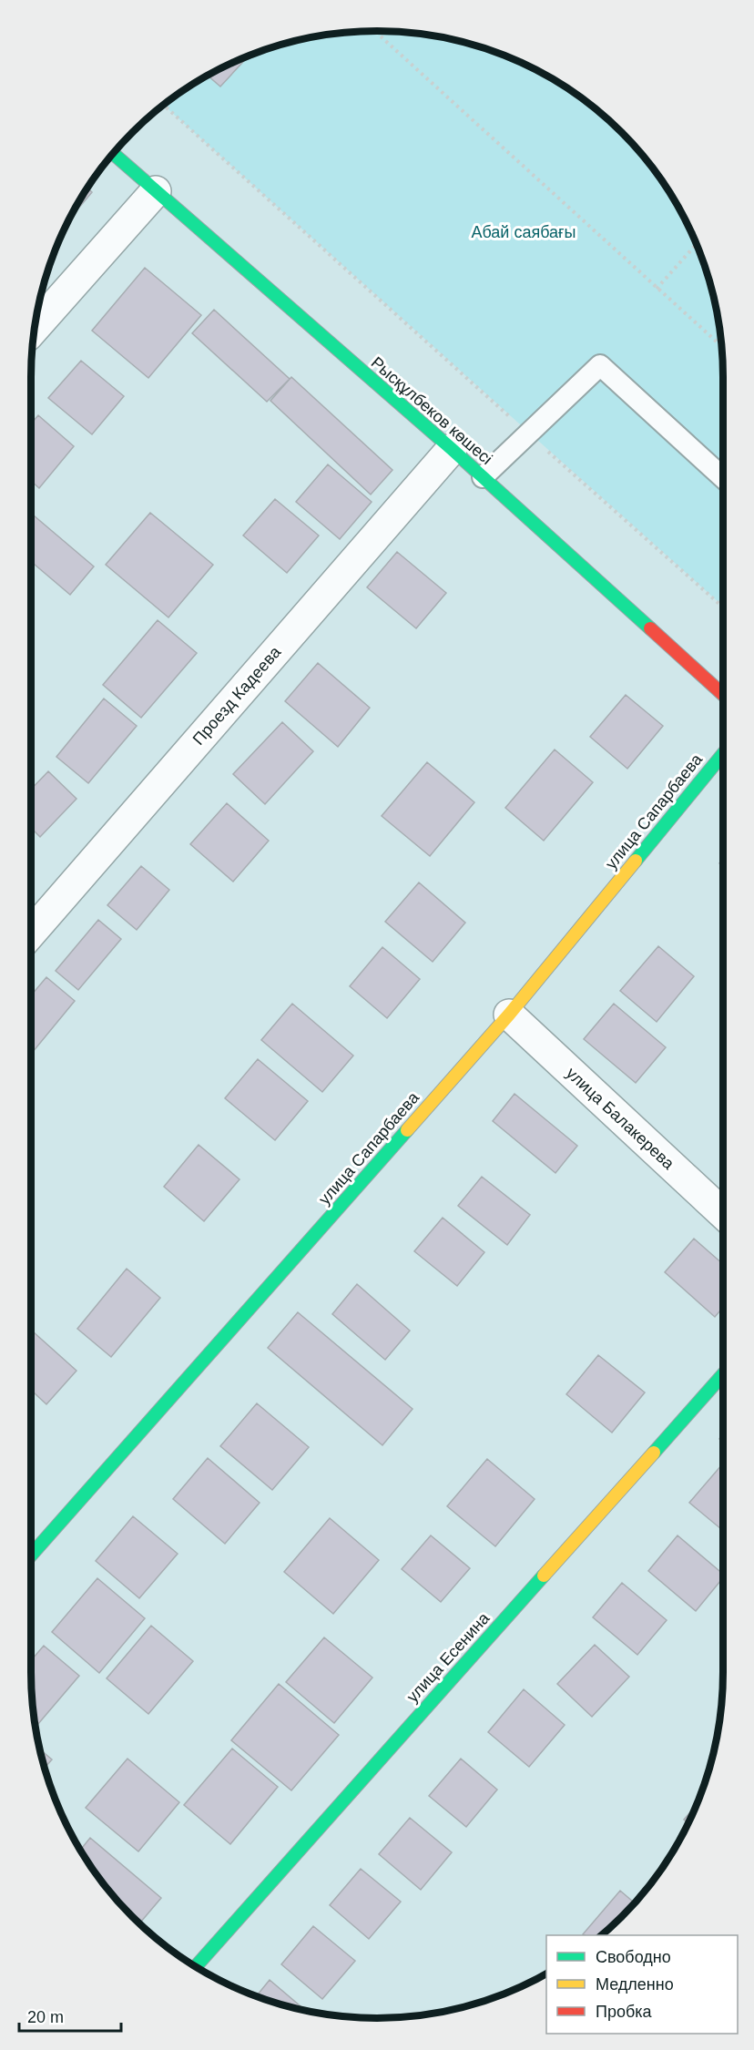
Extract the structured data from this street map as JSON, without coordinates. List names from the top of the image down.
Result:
{
  "streets": {
    "street": [
      "Рысқұлбеков көшесі",
      "Проезд Кадеева",
      "улица Сапарбаева",
      "улица Балакерева",
      "улица Есенина"
    ]
  },
  "crossings": [
    ["Рысқұлбеков көшесі", "Проезд Кадеева"],
    ["улица Сапарбаева", "улица Балакерева"]
  ],
  "parks": ["Абай саябағы"],
  "legend": ["Свободно", "Медленно", "Пробка"],
  "scale_bar": "20 m"
}
